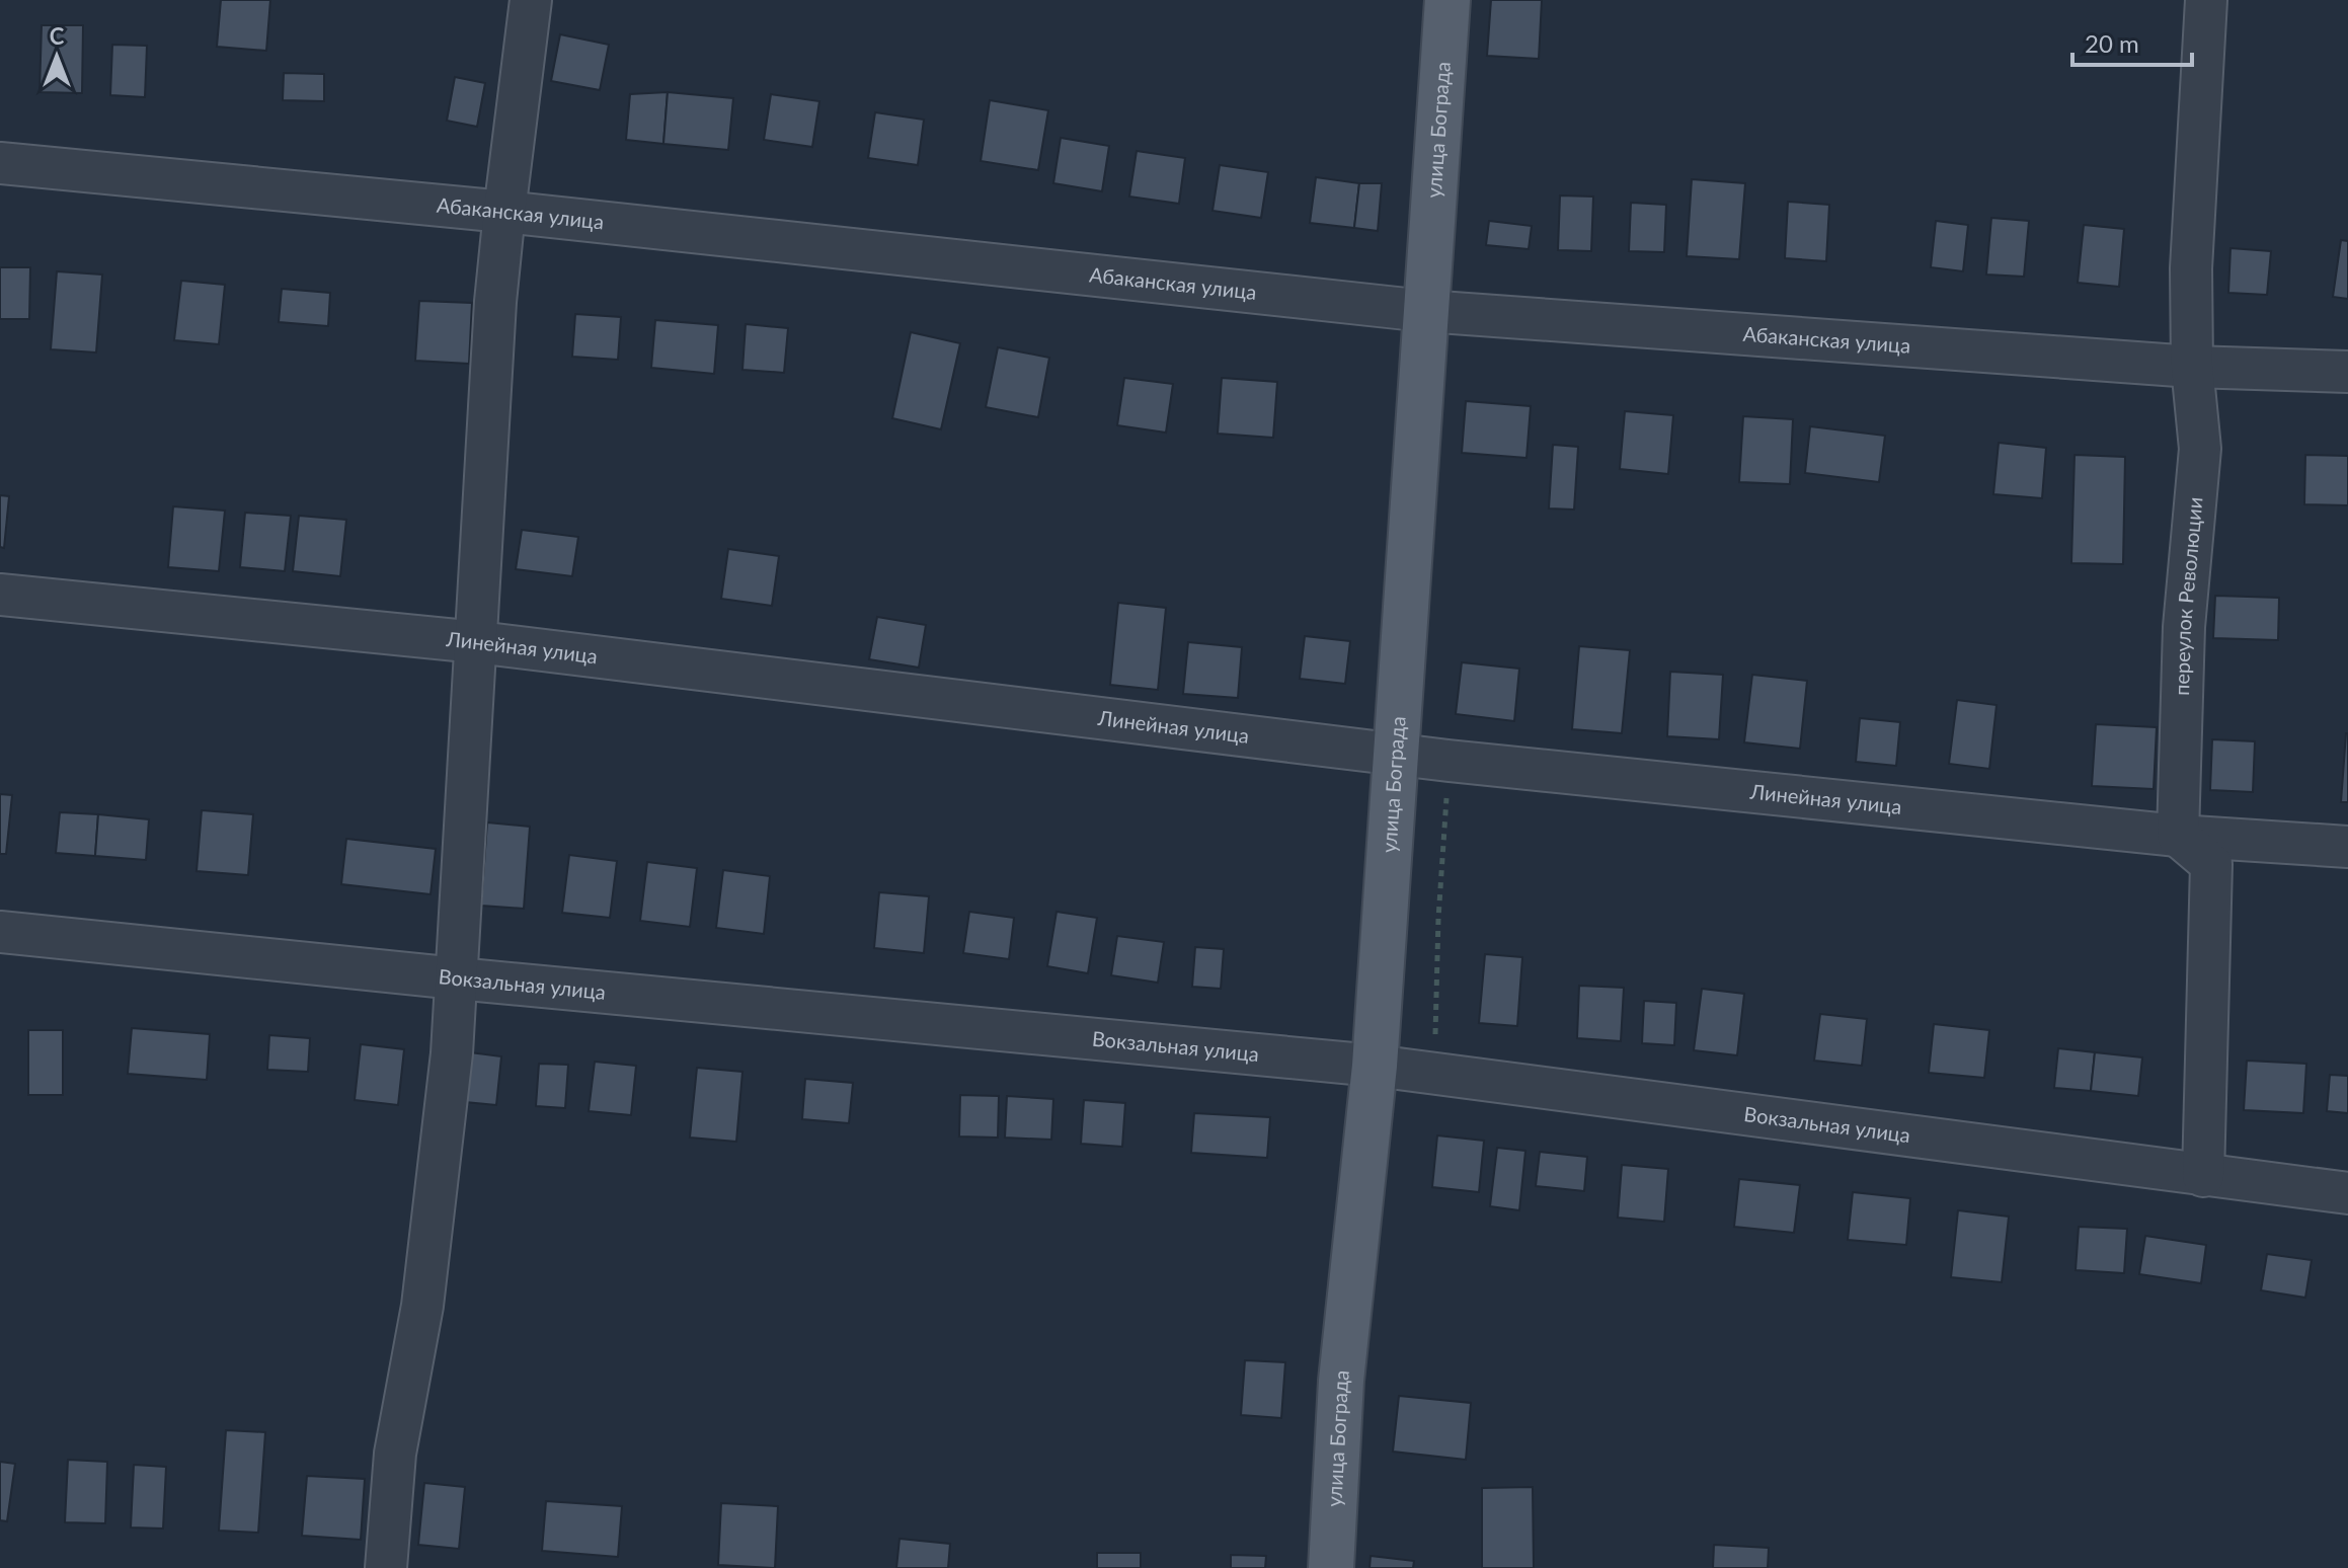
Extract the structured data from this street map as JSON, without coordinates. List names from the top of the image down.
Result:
{
  "streets": {
    "main road": ["улица Бограда"],
    "street": [
      "Абаканская улица",
      "переулок Революции",
      "Линейная улица",
      "Вокзальная улица"
    ]
  },
  "crossings": [
    ["улица Бограда", "Абаканская улица"],
    ["улица Бограда", "Линейная улица"],
    ["улица Бограда", "Вокзальная улица"],
    ["Абаканская улица", "переулок Революции"],
    ["переулок Революции", "Линейная улица"]
  ],
  "scale_bar": "20 m",
  "north": "top"
}
